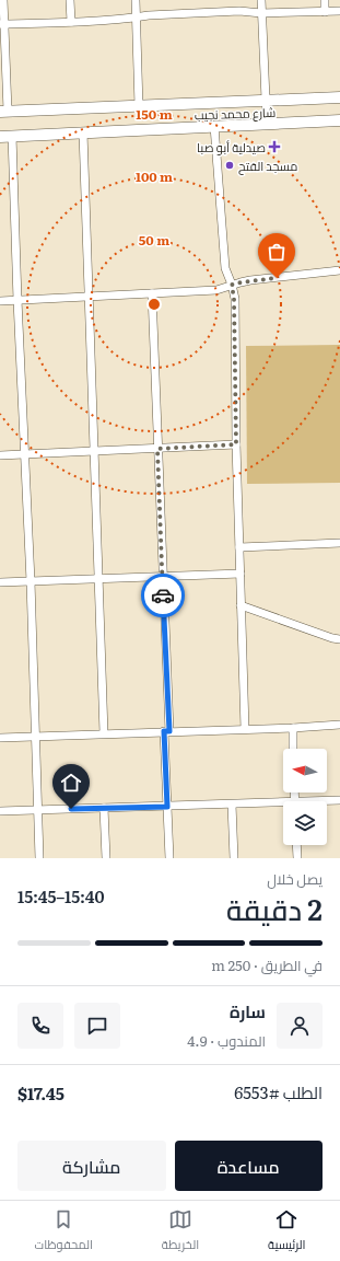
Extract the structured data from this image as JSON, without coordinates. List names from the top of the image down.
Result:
{
  "streets": {
    "main road": ["شارع محمد نجيب"]
  },
  "places": {
    "health": ["صيدلية أبو صبا"],
    "other": ["مسجد الفتح"]
  },
  "north": "left",
  "page": {
    "heading": ["2 دقيقة", "يصل خلال", "15:40–15:45"],
    "panel": [
      "سارة",
      "المندوب · 4.9",
      "الطلب #6553",
      "$17.45"
    ],
    "bar": "في الطريق · 250 m",
    "buttons": ["مساعدة", "مشاركة"],
    "tabs": ["الرئيسية", "الخريطة", "المحفوظات"]
  },
  "rings": ["150 m", "100 m", "50 m"]
}
